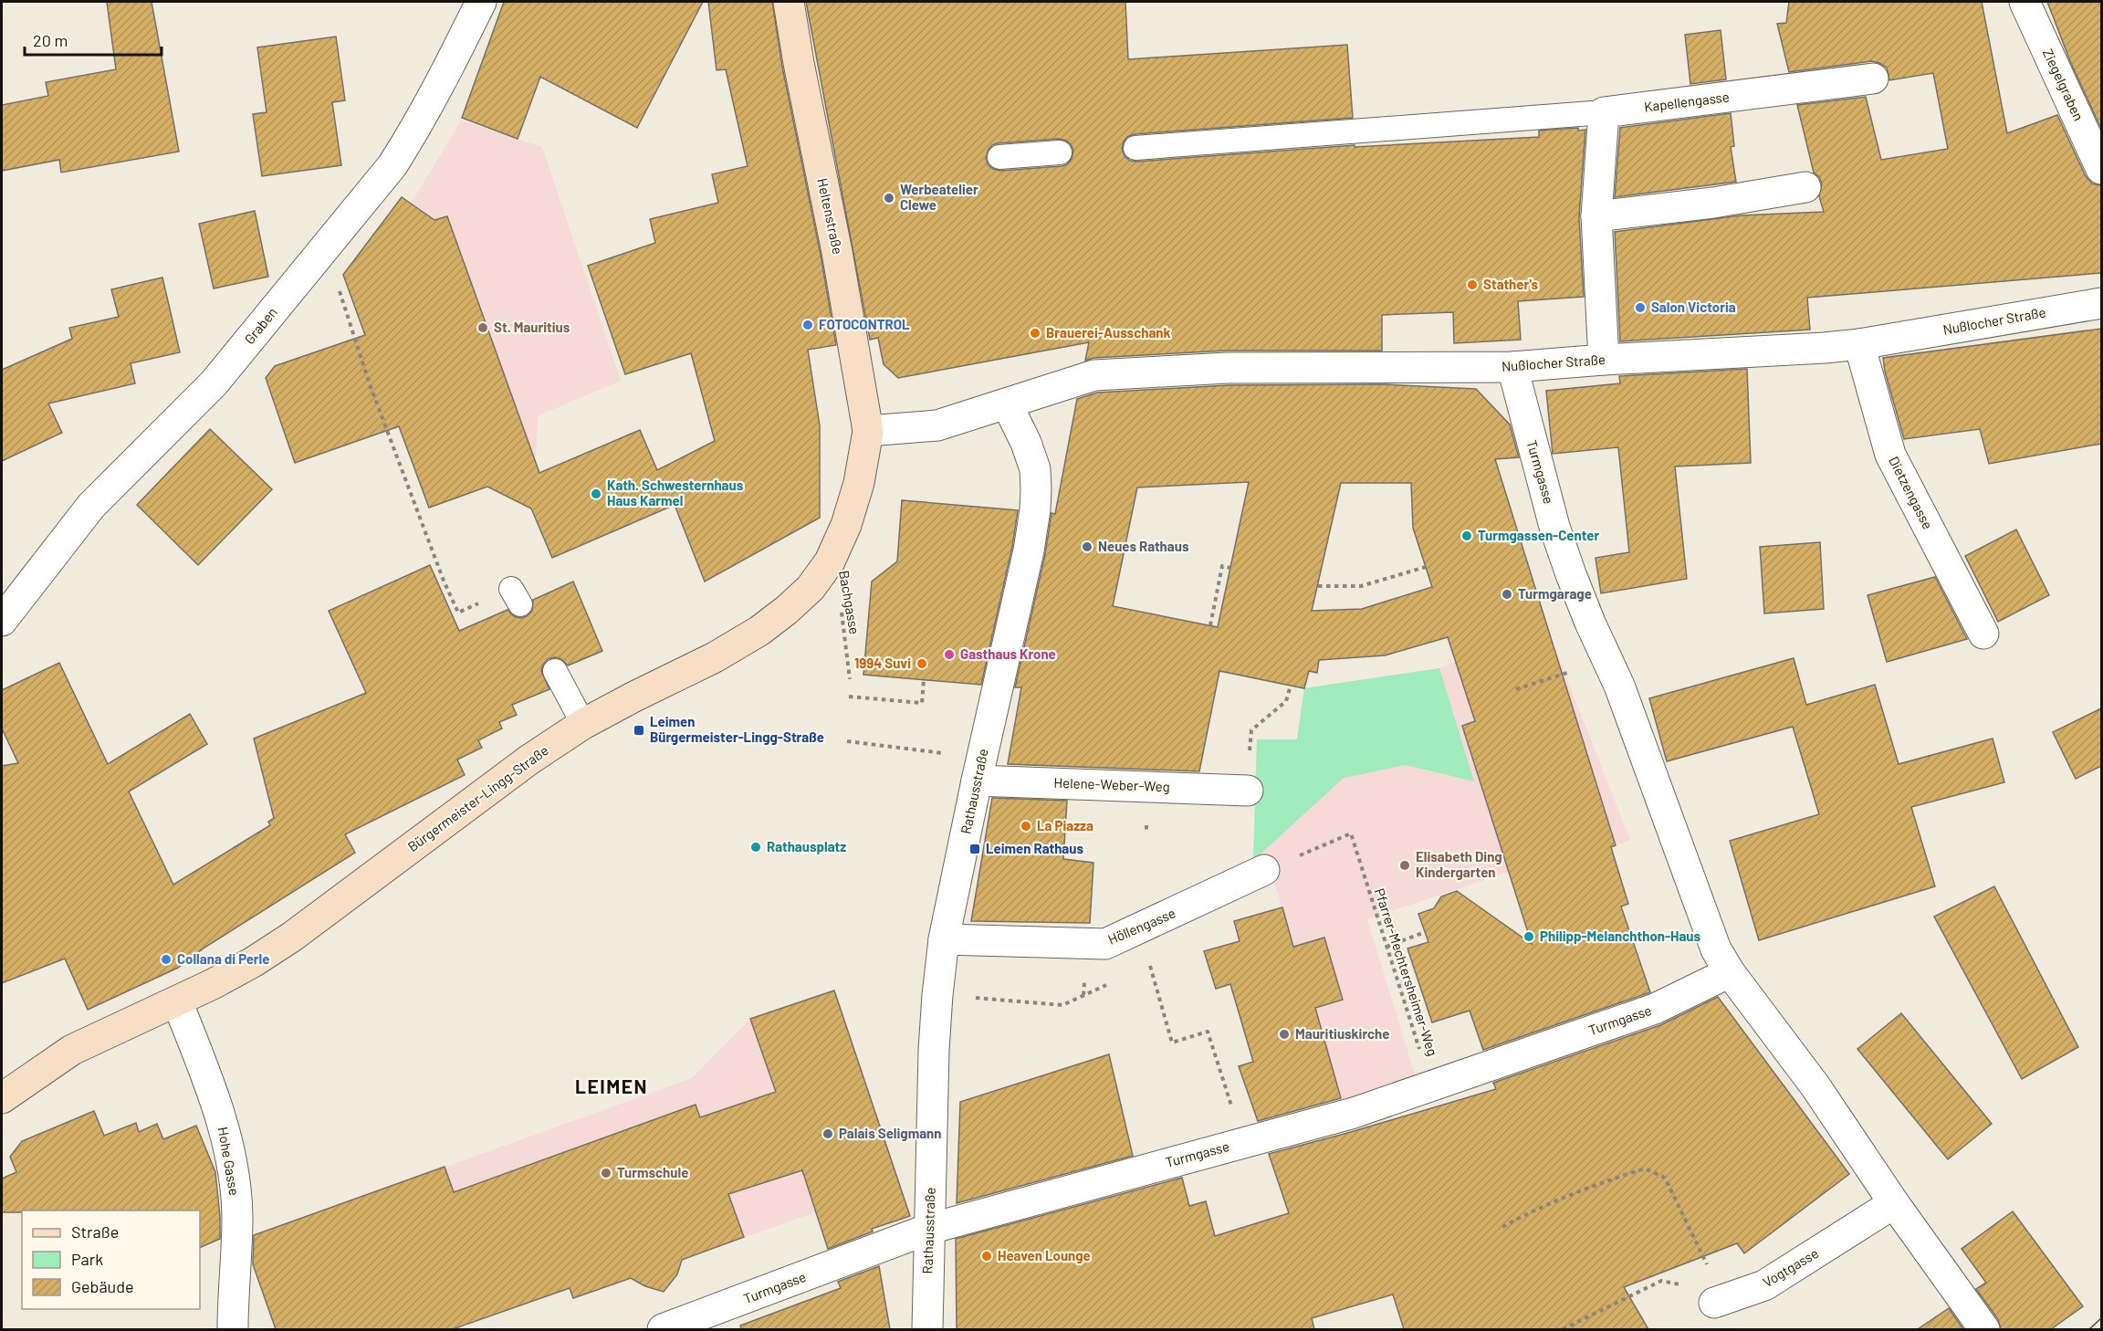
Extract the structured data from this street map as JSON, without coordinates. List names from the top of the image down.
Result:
{
  "streets": {
    "street": [
      "Ziegelgraben",
      "Kapellengasse",
      "Heltenstraße",
      "Nußlocher Straße",
      "Graben",
      "Turmgasse",
      "Dietzengasse",
      "Helene-Weber-Weg",
      "Rathausstraße",
      "Bürgermeister-Lingg-Straße",
      "Höllengasse",
      "Hohe Gasse",
      "Vogtgasse"
    ],
    "path": ["Bachgasse", "Pfarrer-Mechtersheimer-Weg"]
  },
  "crossings": [
    ["Heltenstraße", "Bürgermeister-Lingg-Straße"],
    ["Nußlocher Straße", "Turmgasse"],
    ["Nußlocher Straße", "Dietzengasse"],
    ["Nußlocher Straße", "Rathausstraße"],
    ["Turmgasse", "Rathausstraße"],
    ["Turmgasse", "Pfarrer-Mechtersheimer-Weg"],
    ["Turmgasse", "Vogtgasse"],
    ["Bachgasse", "Bürgermeister-Lingg-Straße"],
    ["Helene-Weber-Weg", "Rathausstraße"],
    ["Rathausstraße", "Höllengasse"],
    ["Bürgermeister-Lingg-Straße", "Hohe Gasse"],
    ["Höllengasse", "Pfarrer-Mechtersheimer-Weg"]
  ],
  "districts": ["LEIMEN"],
  "places": {
    "other": [
      "Werbeatelier Clewe",
      "Stather's",
      "Salon Victoria",
      "FOTOCONTROL",
      "St. Mauritius",
      "Brauerei-Ausschank",
      "Kath. Schwesternhaus Haus Karmel",
      "Turmgassen-Center",
      "Neues Rathaus",
      "Turmgarage",
      "Gasthaus Krone",
      "1994 Suvi",
      "La Piazza",
      "Rathausplatz",
      "Elisabeth Ding Kindergarten",
      "Philipp-Melanchthon-Haus",
      "Collana di Perle",
      "Mauritiuskirche",
      "Palais Seligmann",
      "Turmschule",
      "Heaven Lounge"
    ],
    "transit": ["Leimen Bürgermeister-Lingg-Straße", "Leimen Rathaus"]
  },
  "legend": ["Straße", "Park", "Gebäude"],
  "scale_bar": "20 m"
}
